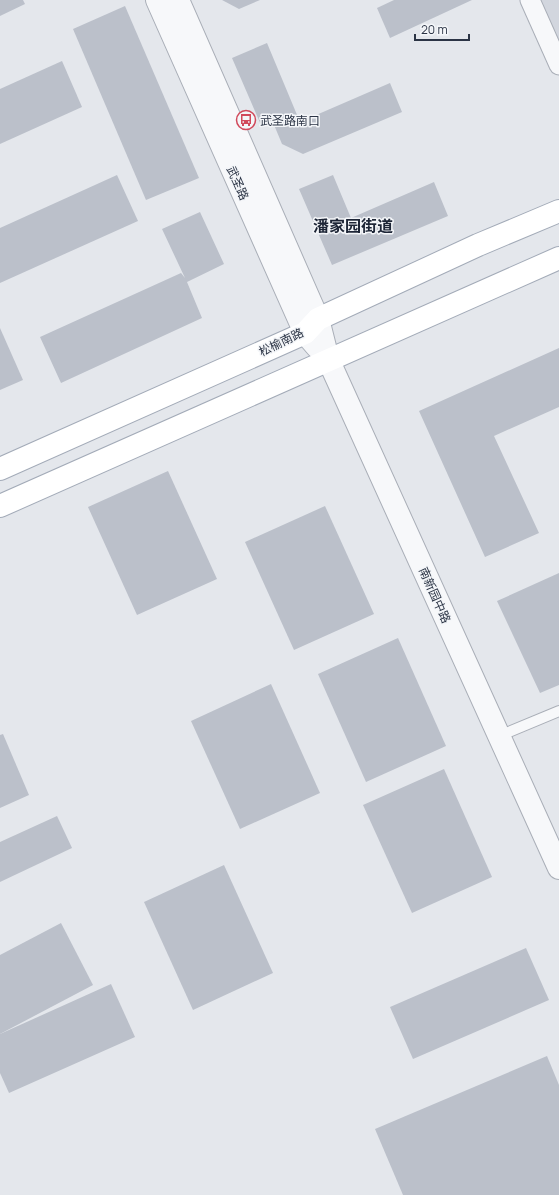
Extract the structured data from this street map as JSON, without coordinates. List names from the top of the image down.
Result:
{
  "streets": {
    "main road": ["松榆南路"],
    "street": ["武圣路", "南新园中路"]
  },
  "crossings": [
    ["武圣路", "松榆南路"],
    ["武圣路", "南新园中路"],
    ["松榆南路", "南新园中路"]
  ],
  "districts": ["潘家园街道"],
  "places": {
    "bus stop": ["武圣路南口"]
  },
  "scale_bar": "20 m"
}
